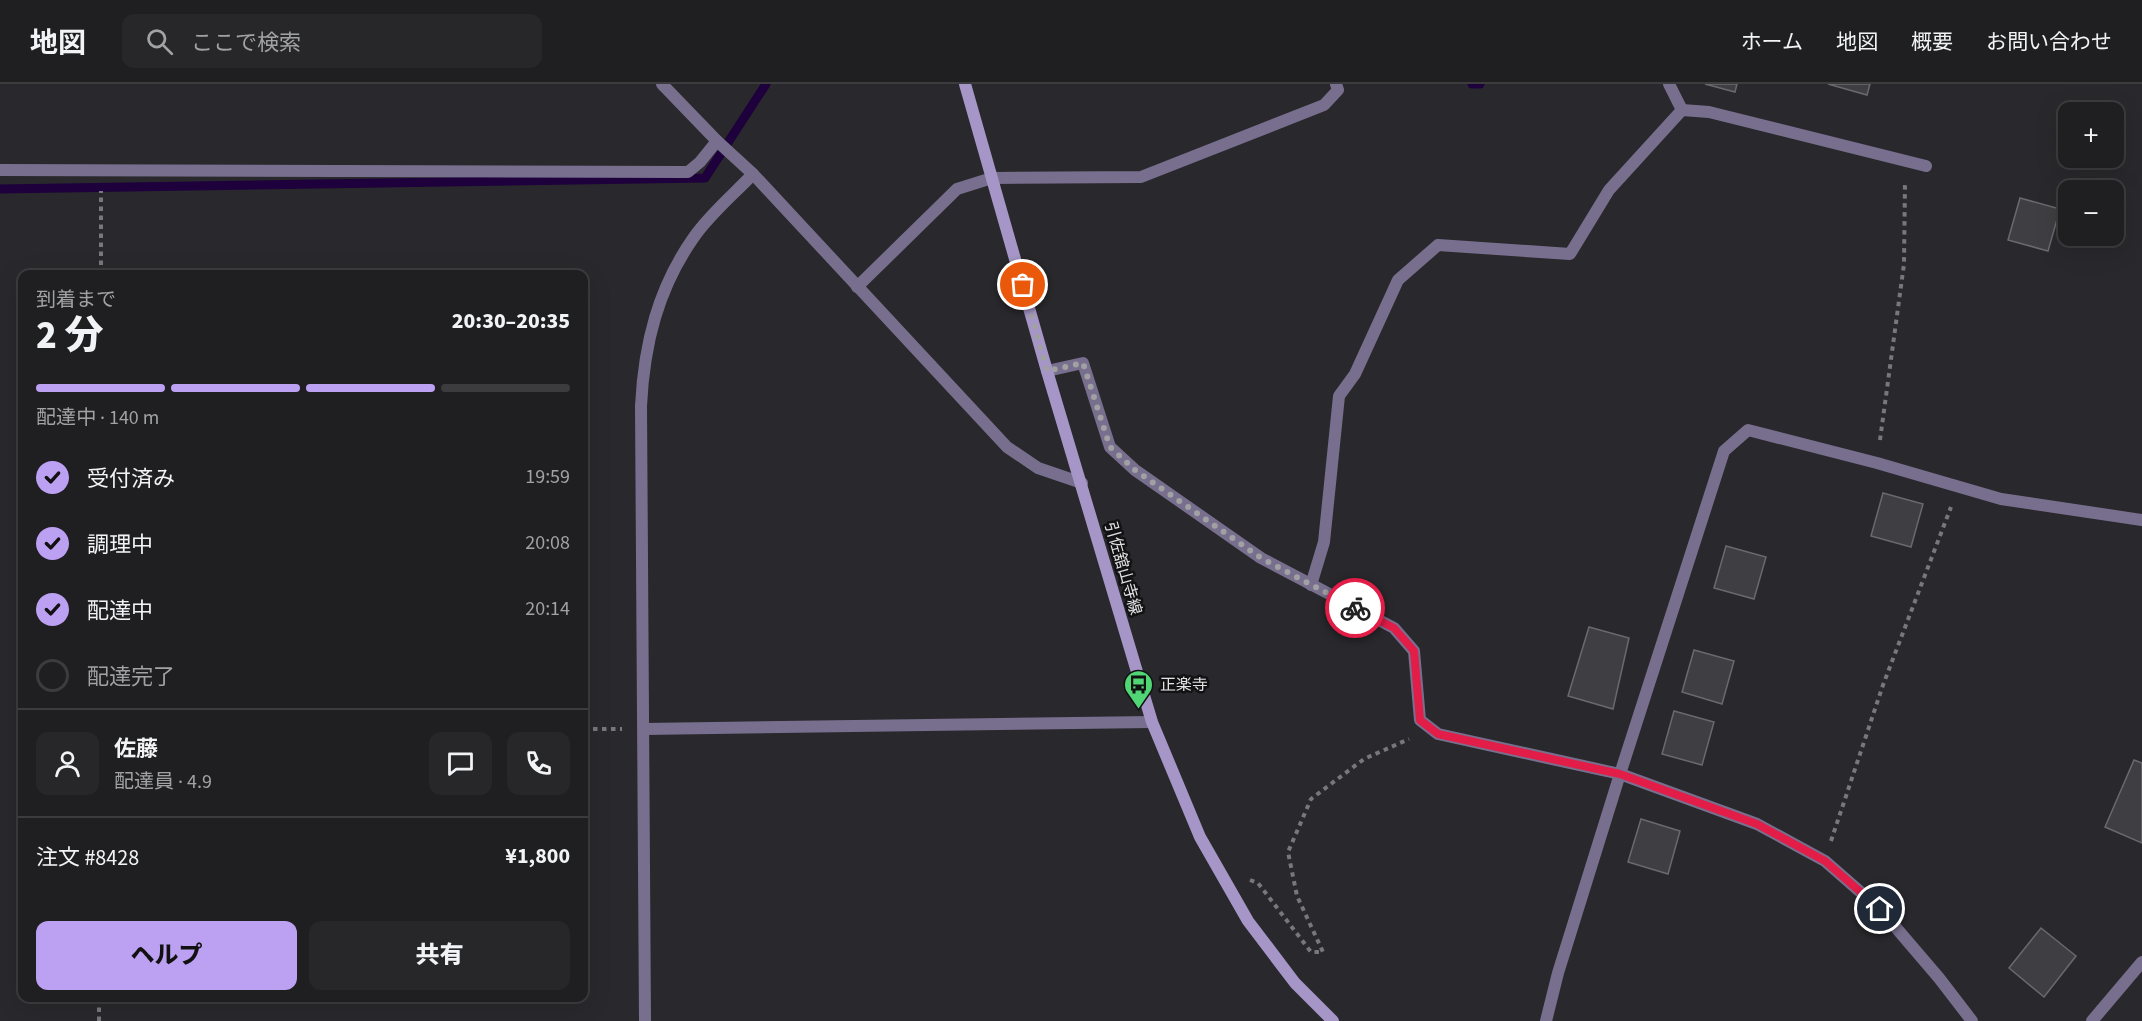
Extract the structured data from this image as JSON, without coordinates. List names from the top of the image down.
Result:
{
  "streets": {
    "main road": ["引佐舘山寺線"]
  },
  "places": {
    "bus stop": ["正楽寺"]
  },
  "page": {
    "header": "地図",
    "search": "ここで検索",
    "nav": [
      "ホーム",
      "地図",
      "概要",
      "お問い合わせ"
    ],
    "map_buttons": ["+", "−"],
    "heading": ["2 分", "到着まで", "20:30–20:35"],
    "panel": [
      "佐藤",
      "配達員 · 4.9",
      "注文 #8428",
      "¥1,800"
    ],
    "bar": "配達中 · 140 m",
    "list": [
      ["受付済み", "19:59"],
      ["調理中", "20:08"],
      ["配達中", "20:14"],
      "配達完了"
    ],
    "buttons": ["ヘルプ", "共有"]
  }
}
